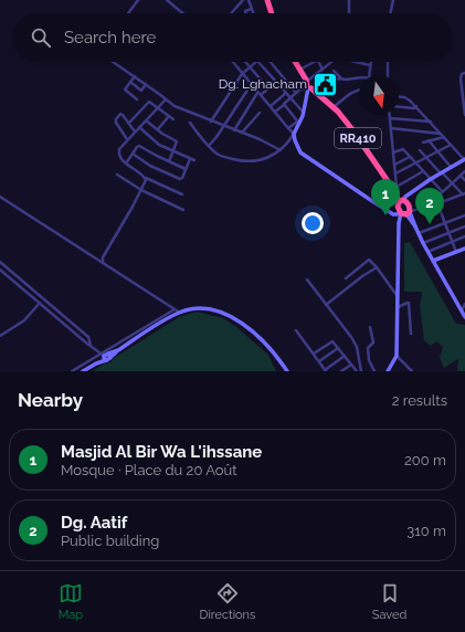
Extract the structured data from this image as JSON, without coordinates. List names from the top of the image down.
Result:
{
  "streets": {
    "highway": ["RR410"]
  },
  "places": {
    "public building": ["Dg. Lghacham"]
  },
  "north": "bottom",
  "page": {
    "search": "Search here",
    "pins": ["1", "2"],
    "heading": ["Nearby", "2 results"],
    "list": [
      {
        "mark": "1",
        "name": "Masjid Al Bir Wa L'ihssane",
        "note": "Mosque · Place du 20 Août",
        "value": "200 m"
      },
      {
        "mark": "2",
        "name": "Dg. Aatif",
        "note": "Public building",
        "value": "310 m"
      }
    ],
    "nav": ["Map", "Directions", "Saved"]
  }
}
